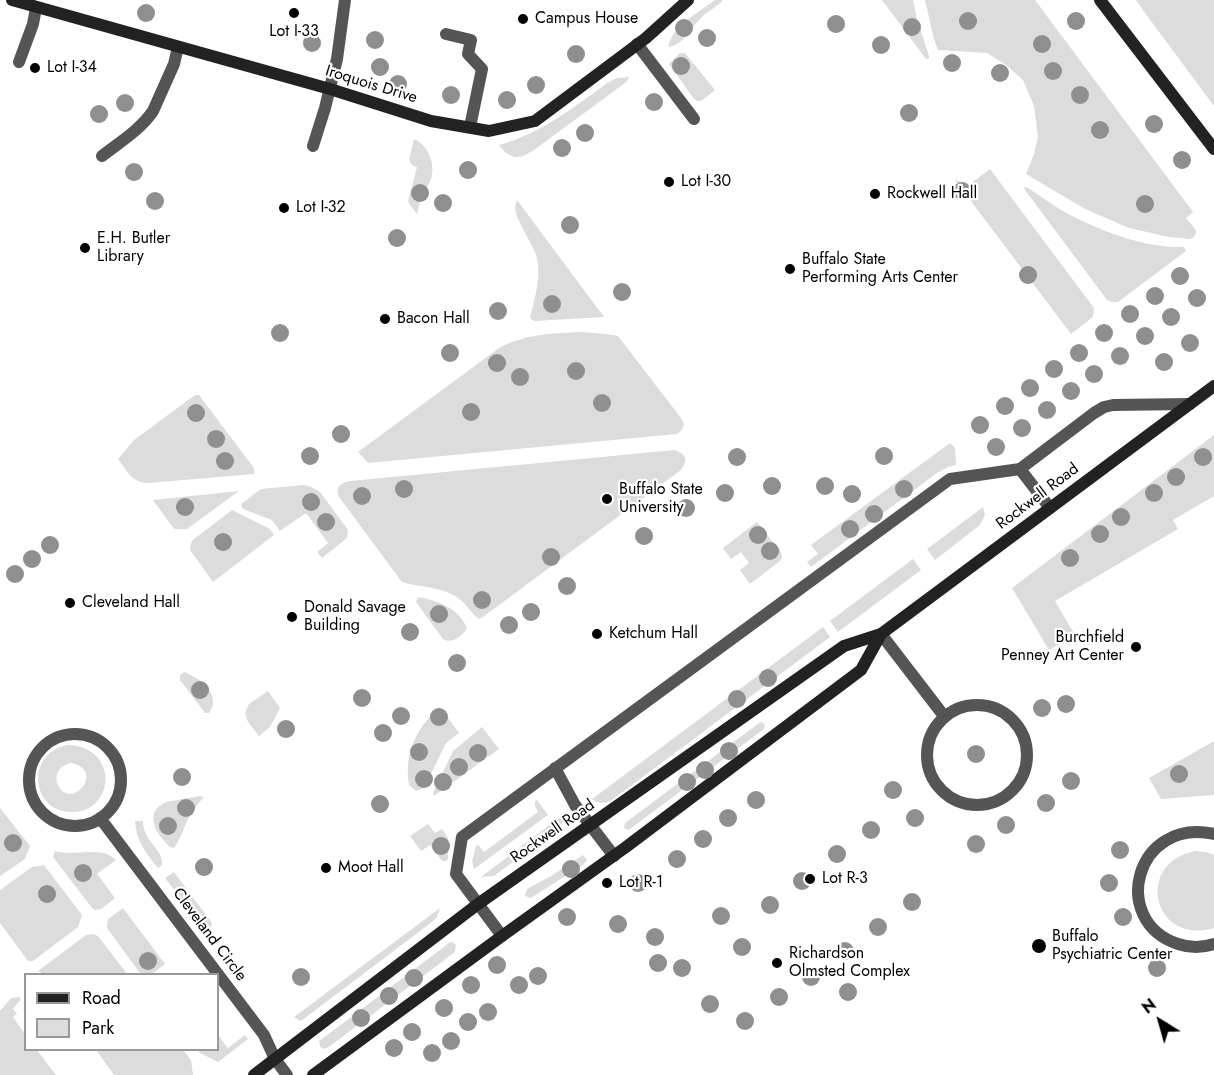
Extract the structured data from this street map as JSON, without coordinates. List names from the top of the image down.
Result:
{
  "streets": {
    "street": ["Iroquois Drive", "Rockwell Road", "Cleveland Circle"]
  },
  "crossings": [
    ["Rockwell Road", "Cleveland Circle"]
  ],
  "places": [
    "Lot I-33",
    "Campus House",
    "Lot I-34",
    "Lot I-30",
    "Rockwell Hall",
    "Lot I-32",
    "E.H. Butler Library",
    "Buffalo State Performing Arts Center",
    "Bacon Hall",
    "Buffalo State University",
    "Cleveland Hall",
    "Donald Savage Building",
    "Ketchum Hall",
    "Burchfield Penney Art Center",
    "Moot Hall",
    "Lot R-3",
    "Lot R-1",
    "Buffalo Psychiatric Center",
    "Richardson Olmsted Complex"
  ],
  "legend": ["Road", "Park"],
  "north": "top left"
}
